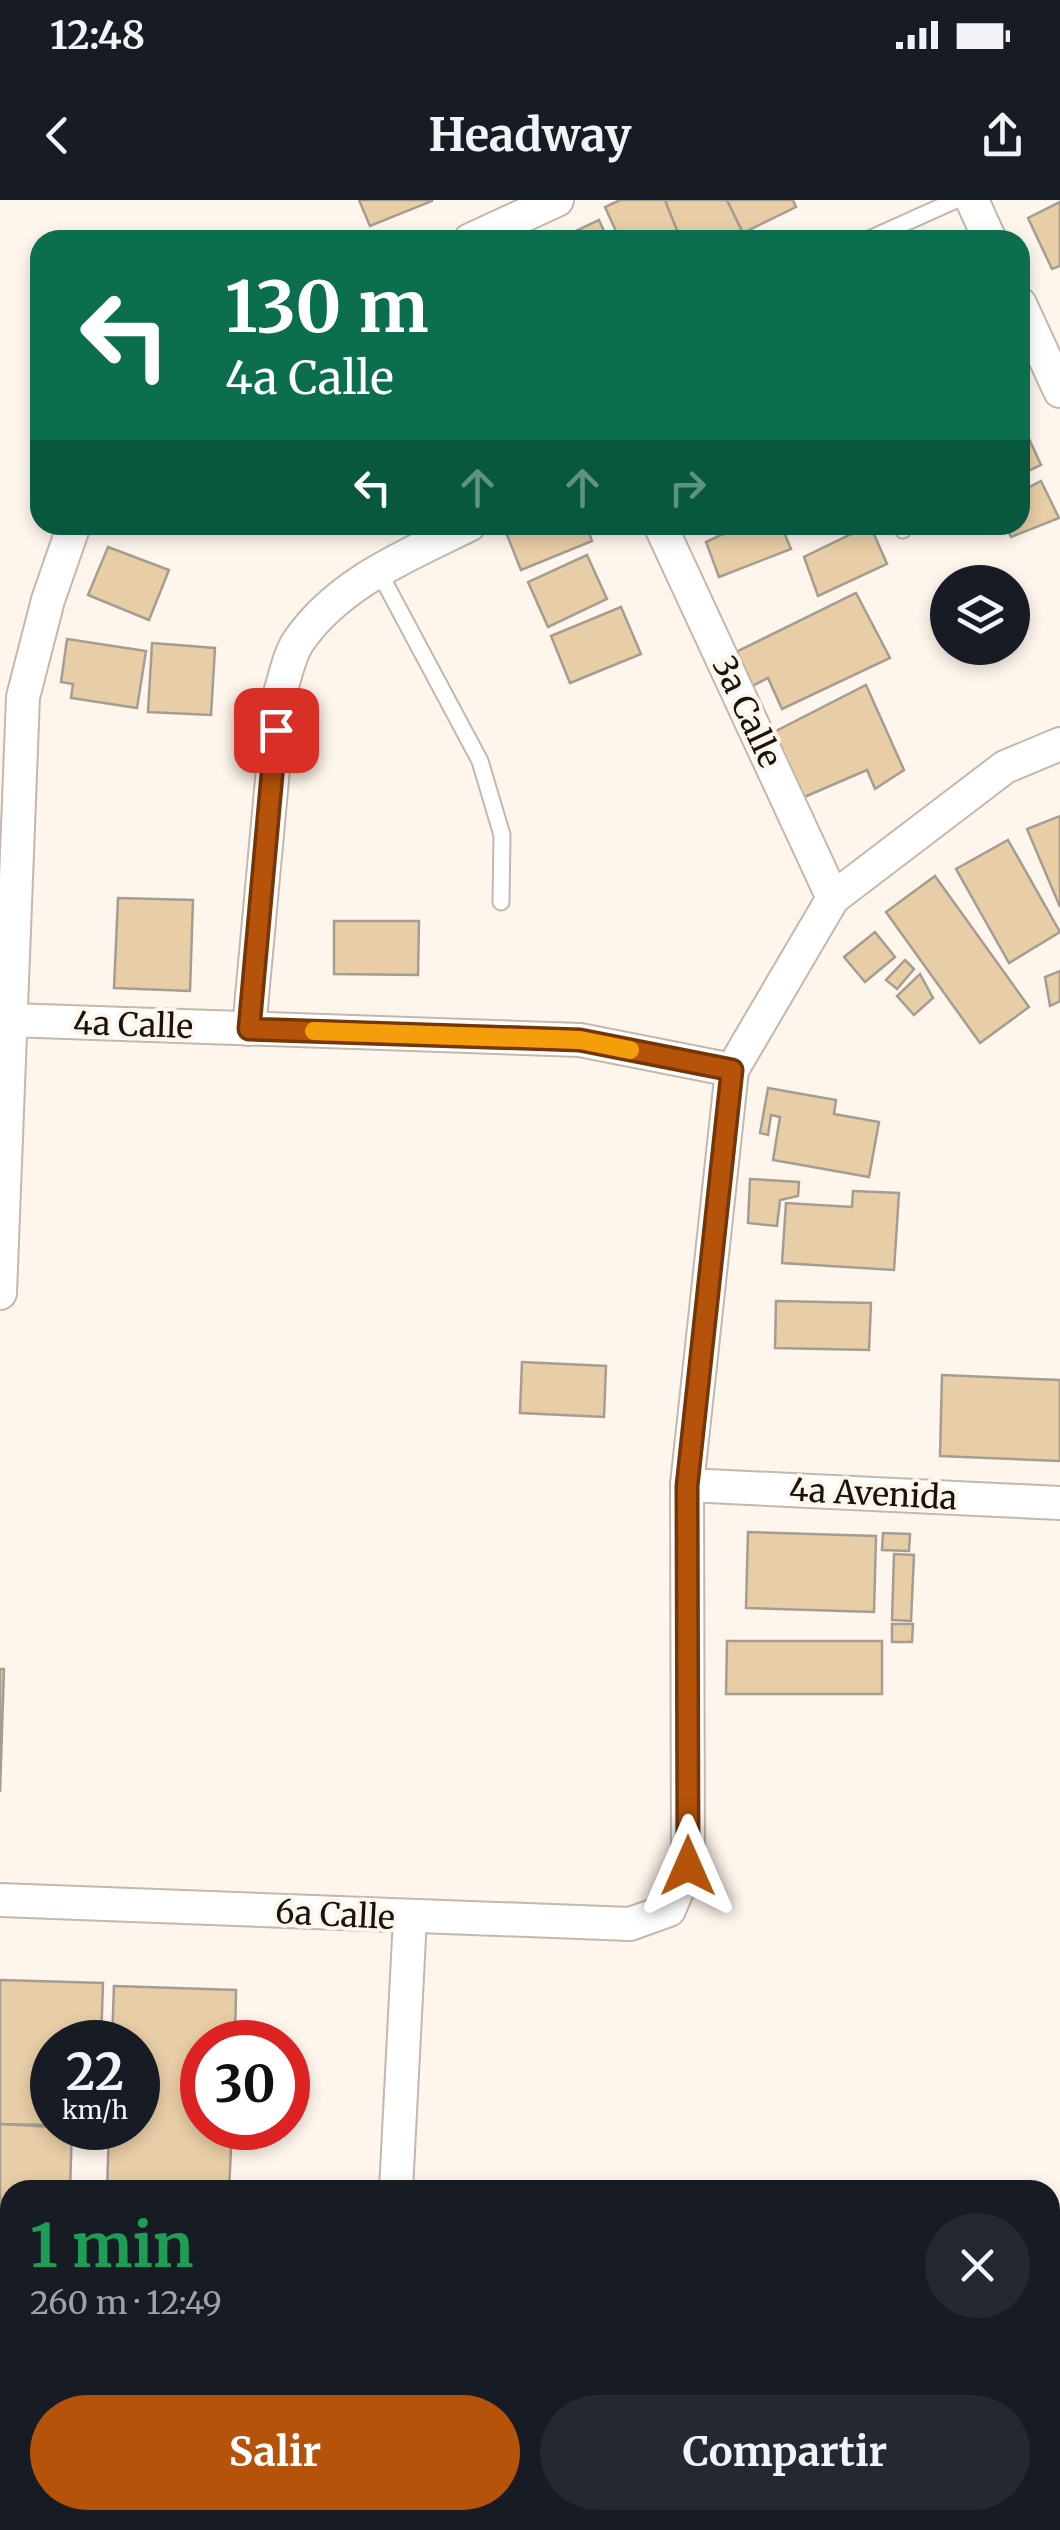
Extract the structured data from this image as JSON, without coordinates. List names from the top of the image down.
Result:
{
  "streets": {
    "street": [
      "3a Calle",
      "4a Calle",
      "4a Avenida",
      "6a Calle"
    ]
  },
  "crossings": [
    ["4a Avenida", "6a Calle"]
  ],
  "page": {
    "status": "12:48",
    "header": "Headway",
    "turn": ["130 m", "4a Calle"],
    "speed": "22 km/h",
    "limit": "30",
    "heading": ["1 min", "260 m · 12:49"],
    "buttons": ["Salir", "Compartir"]
  }
}
